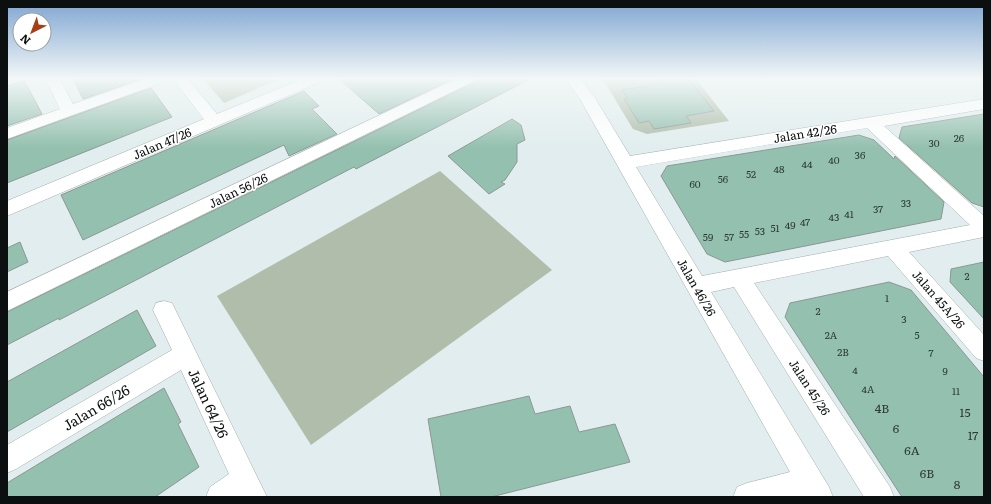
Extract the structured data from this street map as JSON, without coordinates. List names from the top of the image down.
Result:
{
  "streets": {
    "street": [
      "Jalan 42/26",
      "Jalan 47/26",
      "Jalan 56/26",
      "Jalan 46/26",
      "Jalan 45A/26",
      "Jalan 45/26",
      "Jalan 64/26",
      "Jalan 66/26"
    ]
  },
  "crossings": [
    ["Jalan 42/26", "Jalan 46/26"],
    ["Jalan 64/26", "Jalan 66/26"]
  ],
  "house_numbers": [
    "26",
    "30",
    "36",
    "40",
    "44",
    "48",
    "52",
    "56",
    "60",
    "33",
    "37",
    "41",
    "43",
    "47",
    "49",
    "51",
    "53",
    "55",
    "59",
    "57",
    "2",
    "1",
    "2",
    "3",
    "2A",
    "5",
    "2B",
    "7",
    "4",
    "9",
    "4A",
    "11",
    "4B",
    "15",
    "6",
    "17",
    "6A",
    "6B",
    "8"
  ],
  "north": "bottom left"
}
